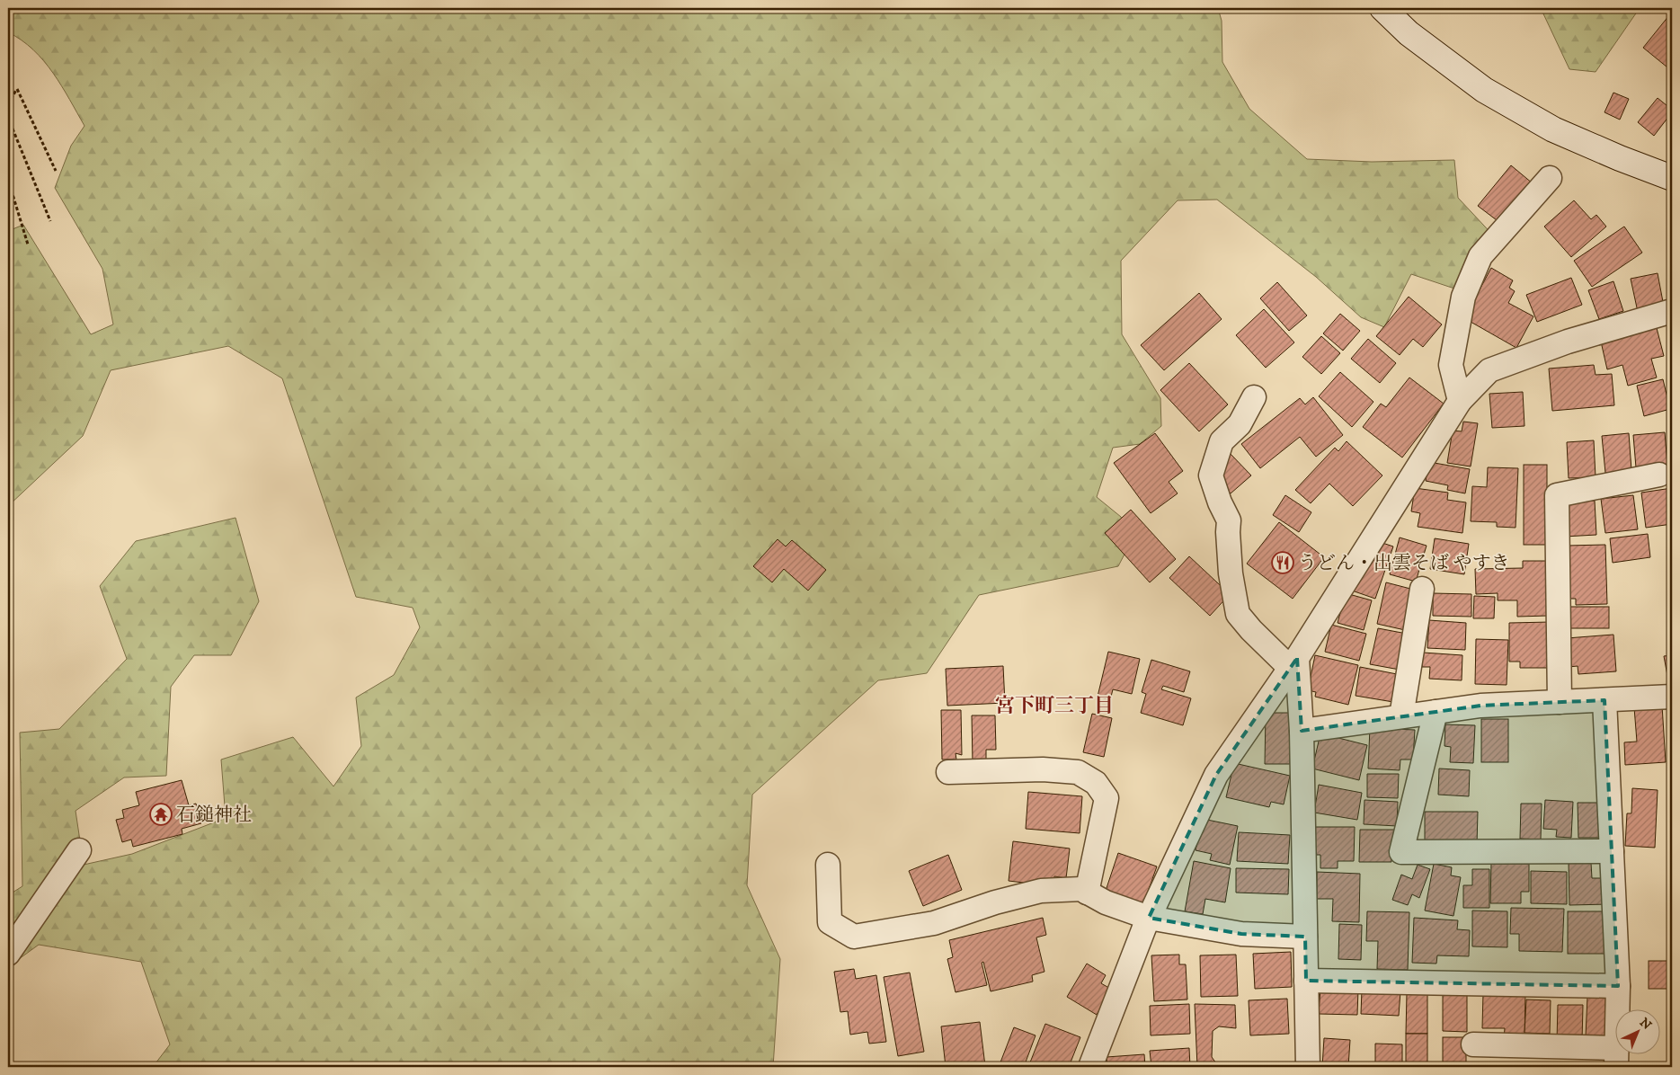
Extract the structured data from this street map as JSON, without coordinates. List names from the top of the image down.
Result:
{
  "districts": ["宮下町三丁目"],
  "places": {
    "restaurant": ["うどん・出雲そば やすき"],
    "temple": ["石鎚神社"]
  },
  "north": "top right"
}
